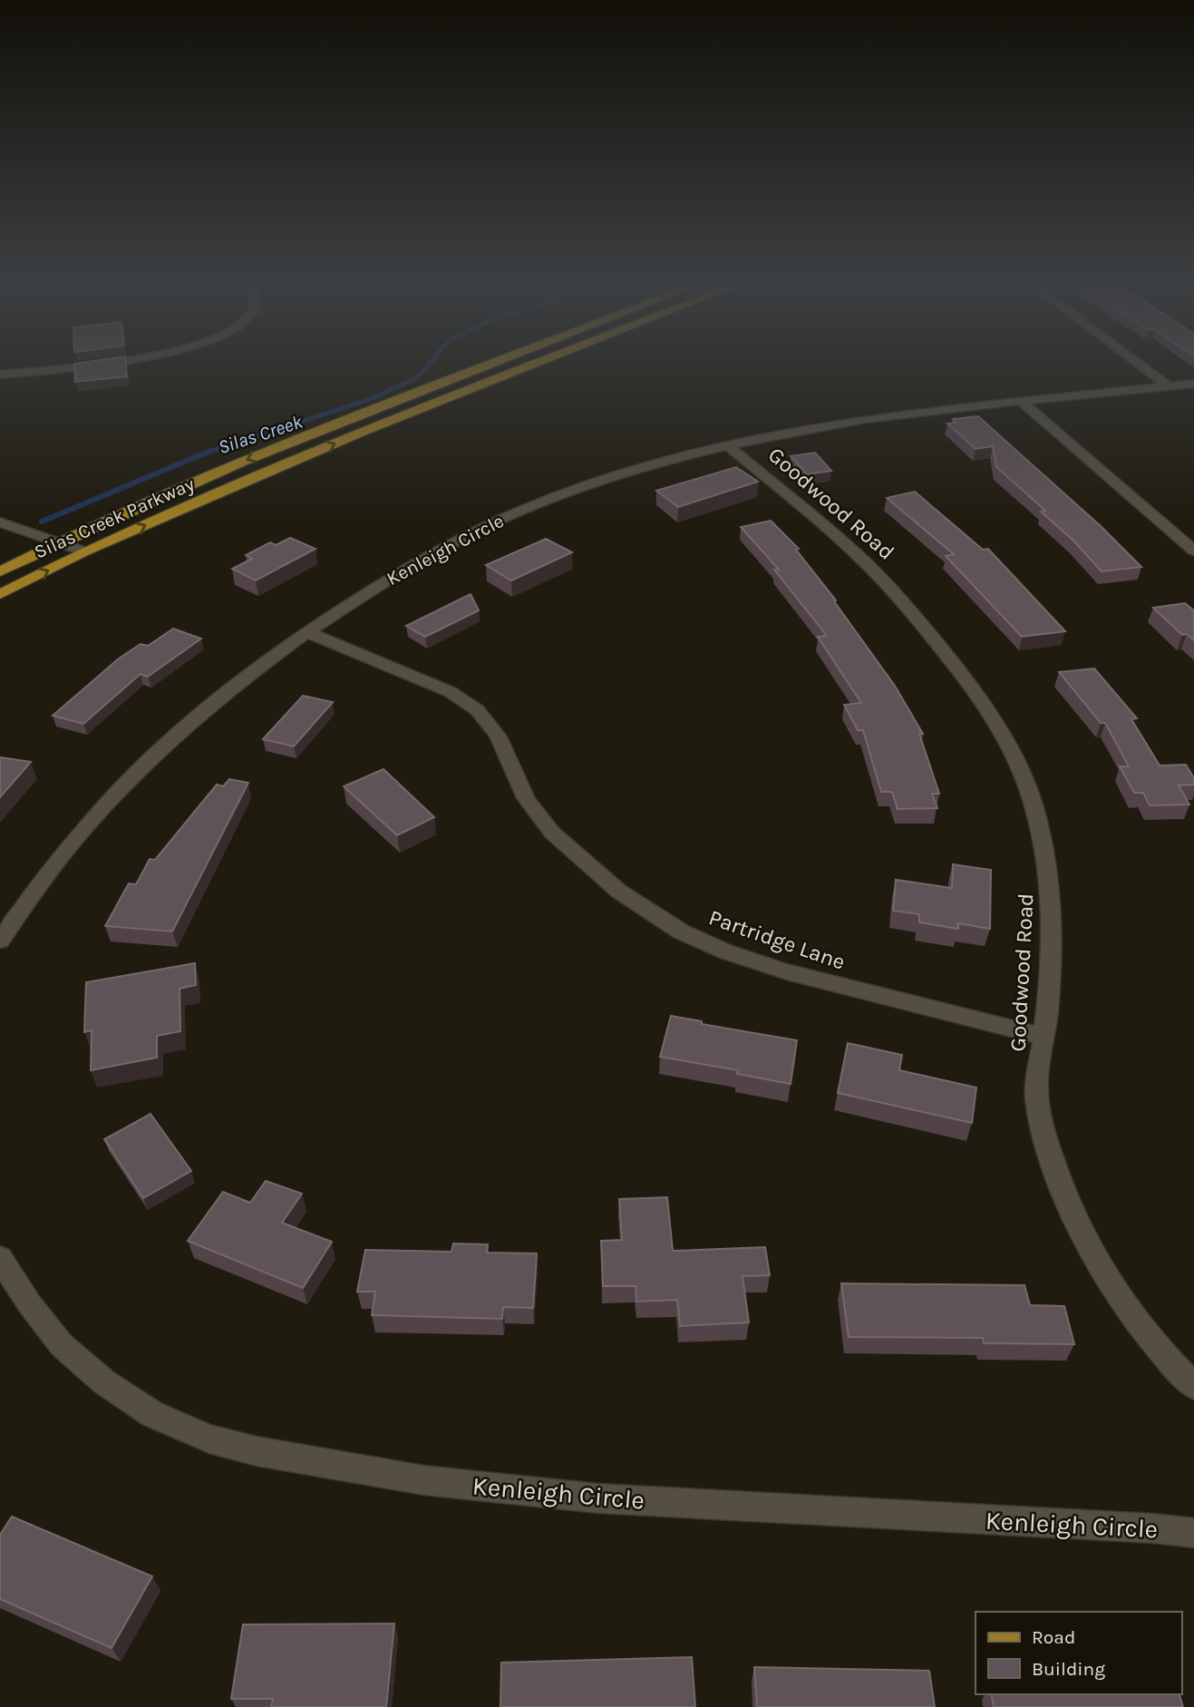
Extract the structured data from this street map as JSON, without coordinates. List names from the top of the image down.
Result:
{
  "streets": {
    "main road": ["Silas Creek Parkway"],
    "street": ["Goodwood Road", "Kenleigh Circle", "Partridge Lane"]
  },
  "crossings": [
    ["Goodwood Road", "Kenleigh Circle"],
    ["Goodwood Road", "Partridge Lane"],
    ["Kenleigh Circle", "Partridge Lane"]
  ],
  "water": ["Silas Creek"],
  "legend": ["Road", "Building"]
}
